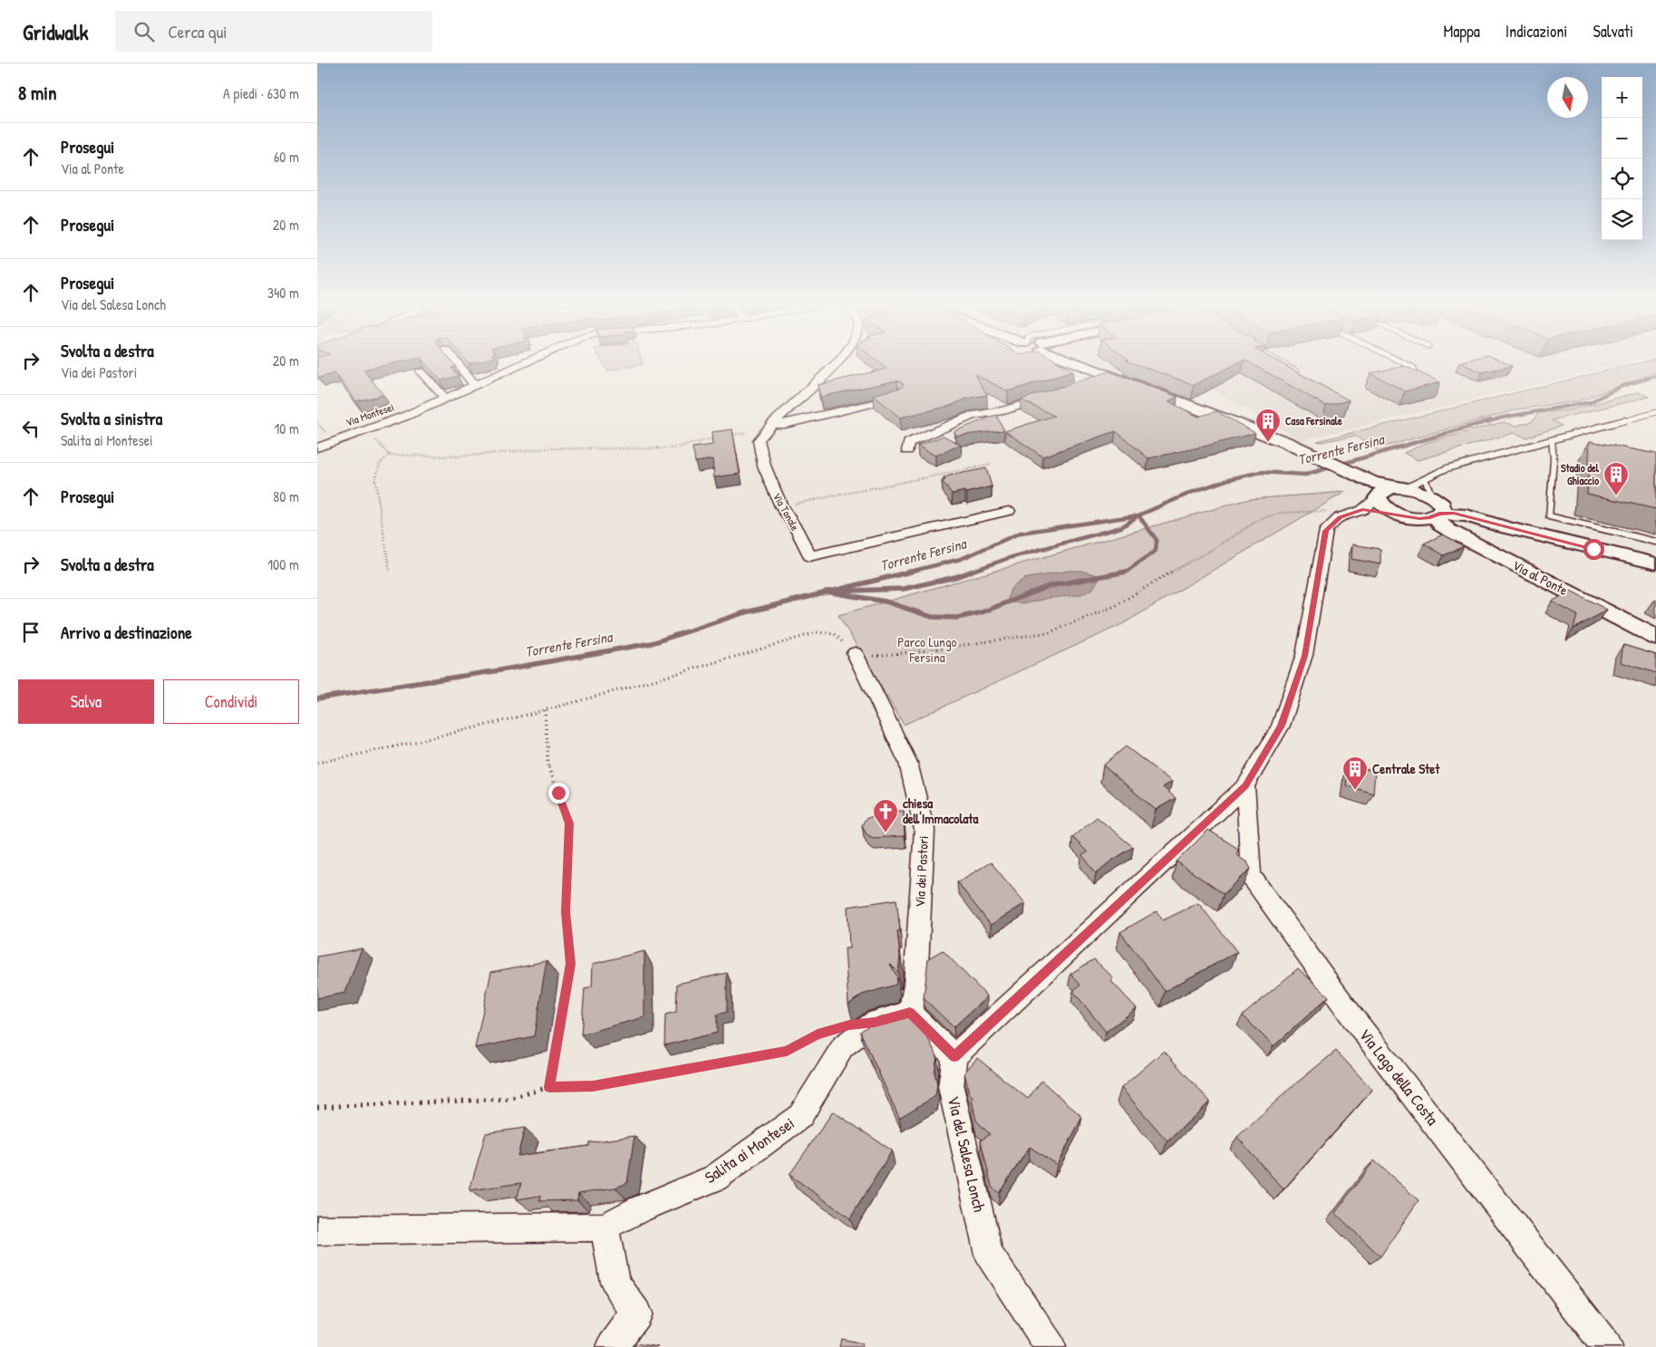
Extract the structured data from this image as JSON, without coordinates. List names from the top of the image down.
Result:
{
  "streets": {
    "main road": ["Via al Ponte"],
    "street": [
      "Via Montesei",
      "Via Tonale",
      "Via dei Pastori",
      "Via Lago della Costa",
      "Salita ai Montesei",
      "Via del Salesa Lonch"
    ]
  },
  "crossings": [
    ["Via dei Pastori", "Salita ai Montesei"]
  ],
  "water": ["Torrente Fersina"],
  "parks": ["Parco Lungo Fersina"],
  "places": {
    "building": ["Casa Fersinale", "Stadio del Ghiaccio", "Centrale Stet"],
    "church": ["chiesa dell'Immacolata"]
  },
  "north": "bottom",
  "page": {
    "header": "Gridwalk",
    "search": "Cerca qui",
    "nav": ["Mappa", "Indicazioni", "Salvati"],
    "heading": ["8 min", "A piedi · 630 m"],
    "map_buttons": ["+", "−"],
    "list": [
      ["Prosegui", "Via al Ponte", "60 m"],
      ["Prosegui", "20 m"],
      ["Prosegui", "Via del Salesa Lonch", "340 m"],
      ["Svolta a destra", "Via dei Pastori", "20 m"],
      ["Svolta a sinistra", "Salita ai Montesei", "10 m"],
      ["Prosegui", "80 m"],
      ["Svolta a destra", "100 m"],
      "Arrivo a destinazione"
    ],
    "buttons": ["Salva", "Condividi"]
  }
}
